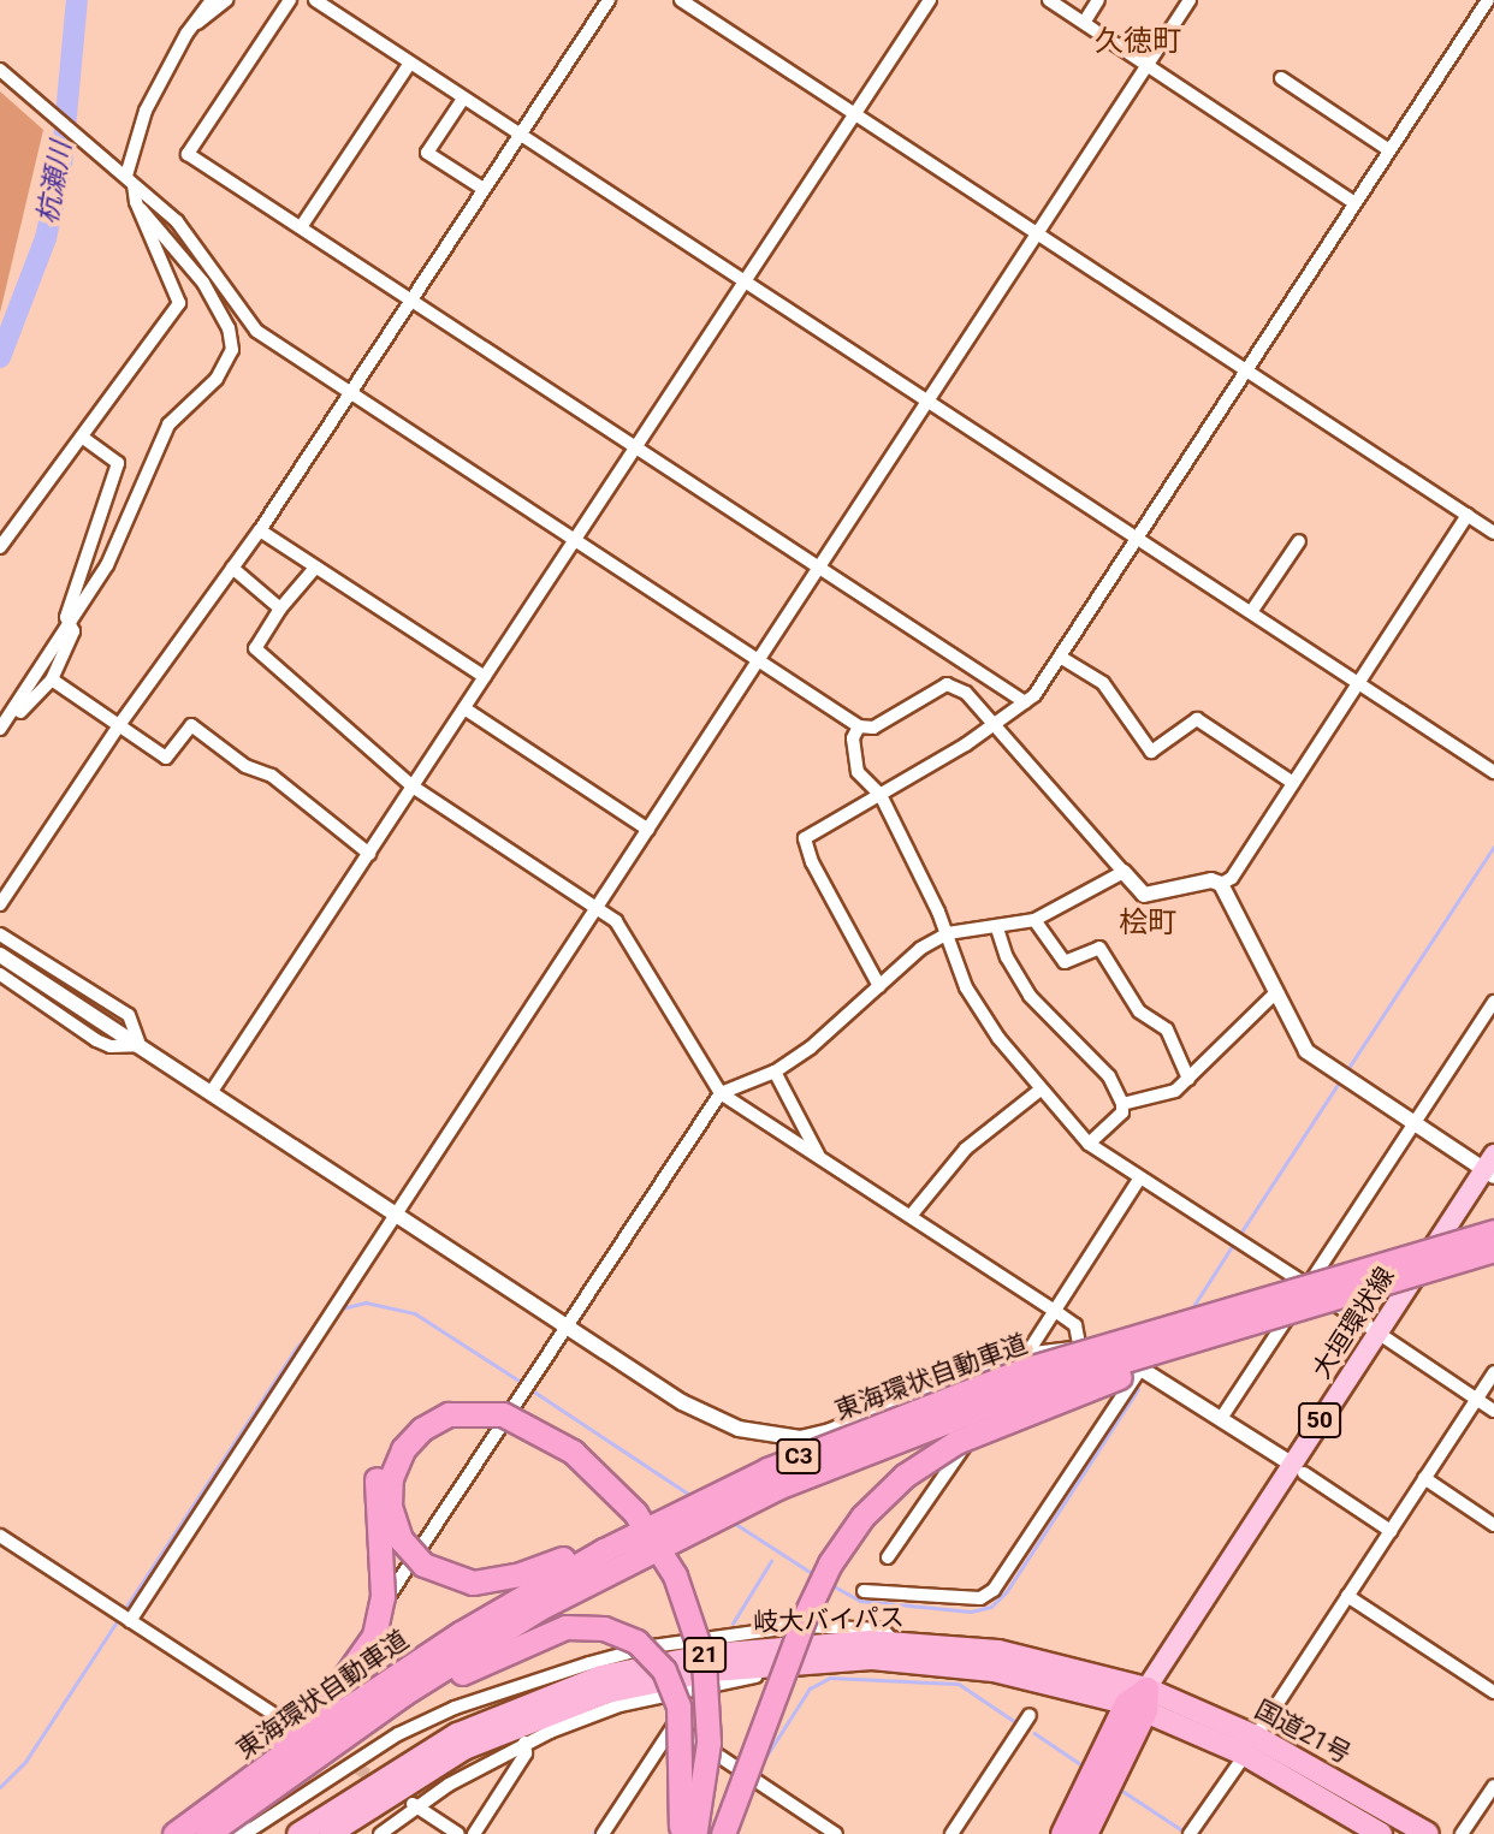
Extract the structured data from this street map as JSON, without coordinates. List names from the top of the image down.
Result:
{
  "streets": {
    "highway": [
      "東海環状自動車道",
      "C3",
      "岐大バイパス",
      "21",
      "国道21号"
    ],
    "main road": ["大垣環状線", "50"]
  },
  "crossings": [
    ["大垣環状線", "岐大バイパス"],
    ["大垣環状線", "国道21号"],
    ["岐大バイパス", "国道21号"]
  ],
  "districts": ["久徳町", "桧町"],
  "water": ["杭瀬川"]
}
